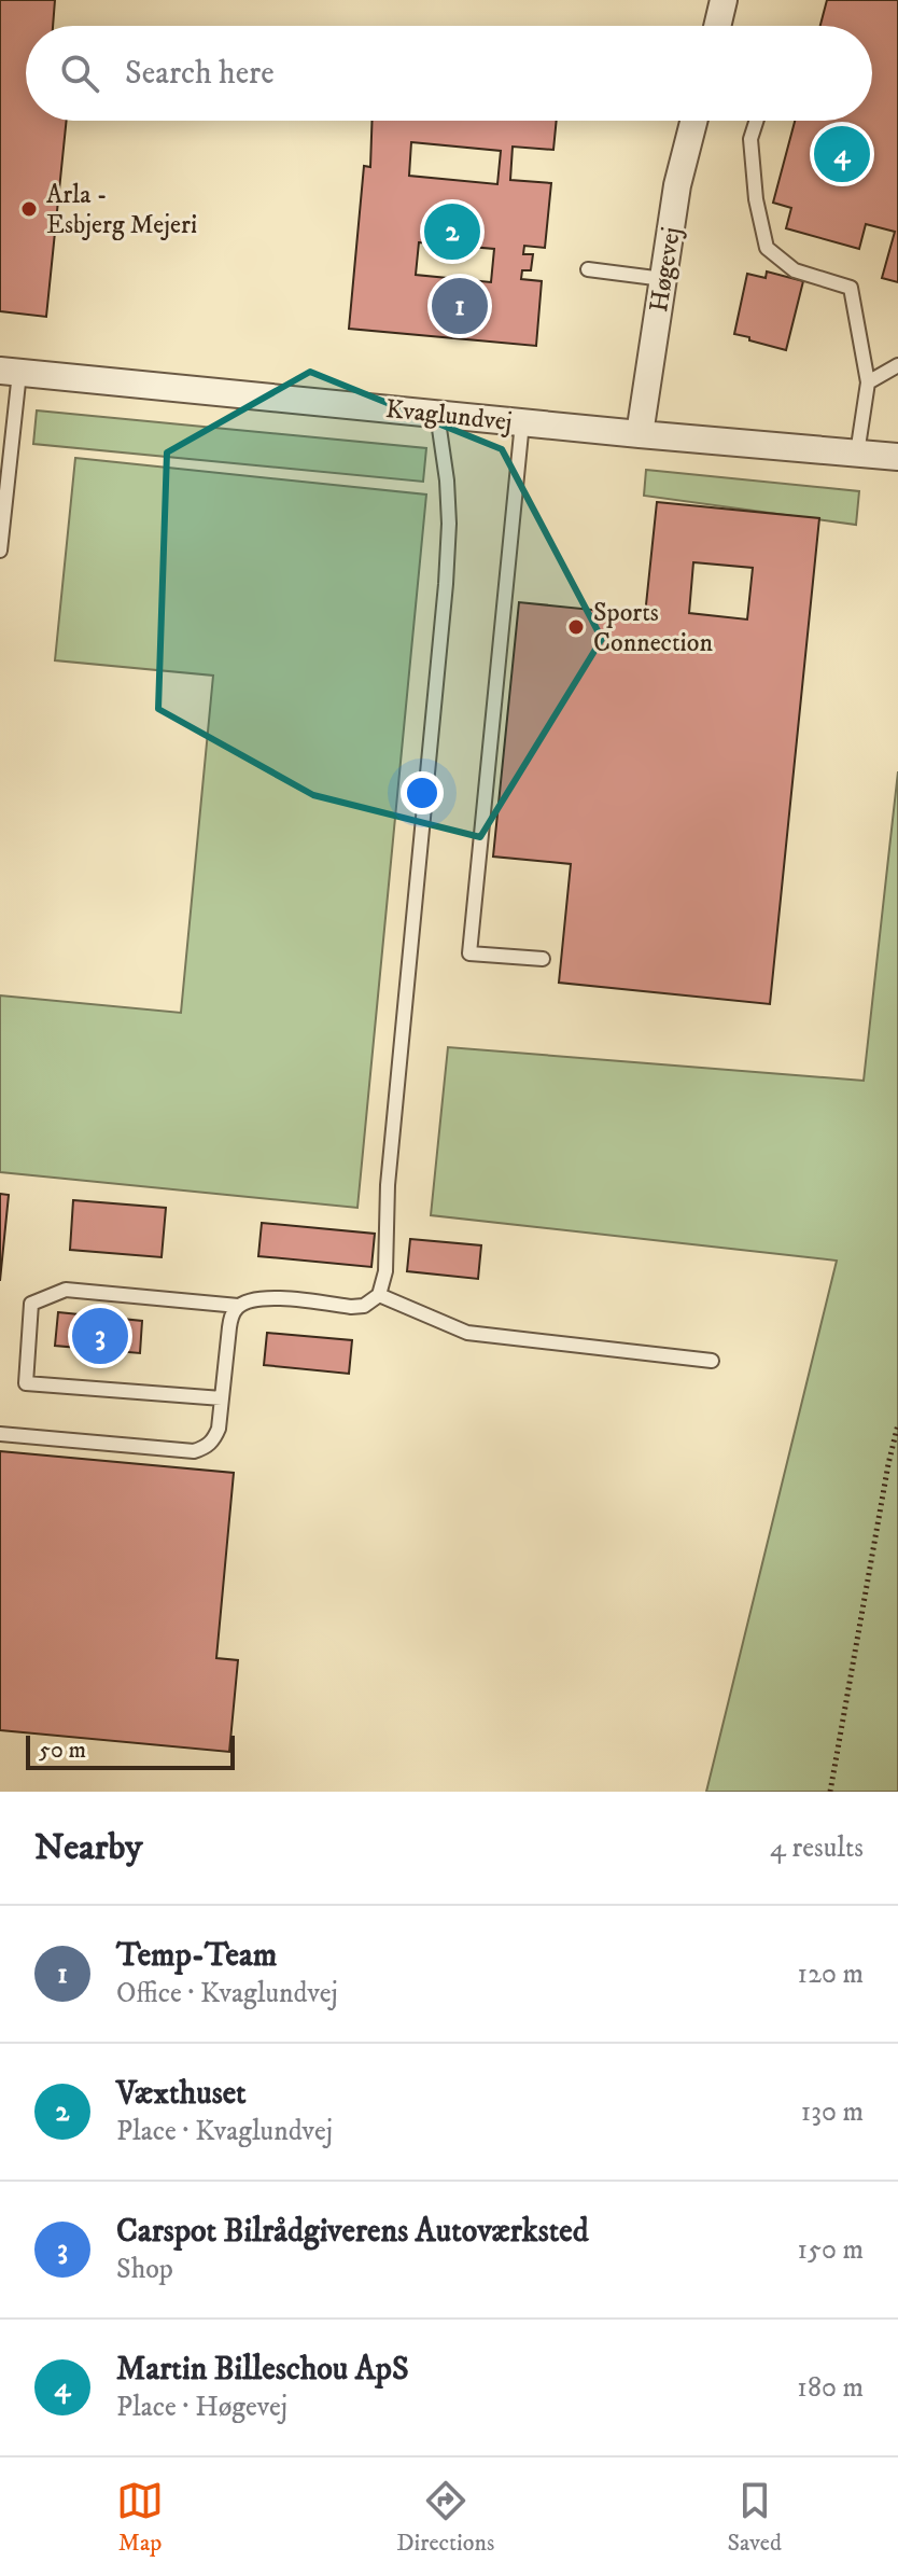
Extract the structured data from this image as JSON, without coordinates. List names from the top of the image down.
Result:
{
  "streets": {
    "street": ["Høgevej", "Kvaglundvej"]
  },
  "crossings": [
    ["Høgevej", "Kvaglundvej"]
  ],
  "places": ["Arla - Esbjerg Mejeri", "Sports Connection"],
  "scale_bar": "50 m",
  "page": {
    "search": "Search here",
    "pins": [
      "4",
      "2",
      "1",
      "3"
    ],
    "scale": "50 m",
    "heading": ["Nearby", "4 results"],
    "list": [
      {
        "mark": "1",
        "name": "Temp-Team",
        "note": "Office · Kvaglundvej",
        "value": "120 m"
      },
      {
        "mark": "2",
        "name": "Væxthuset",
        "note": "Place · Kvaglundvej",
        "value": "130 m"
      },
      {
        "mark": "3",
        "name": "Carspot Bilrådgiverens Autoværksted",
        "note": "Shop",
        "value": "150 m"
      },
      {
        "mark": "4",
        "name": "Martin Billeschou ApS",
        "note": "Place · Høgevej",
        "value": "180 m"
      }
    ],
    "nav": ["Map", "Directions", "Saved"]
  }
}
